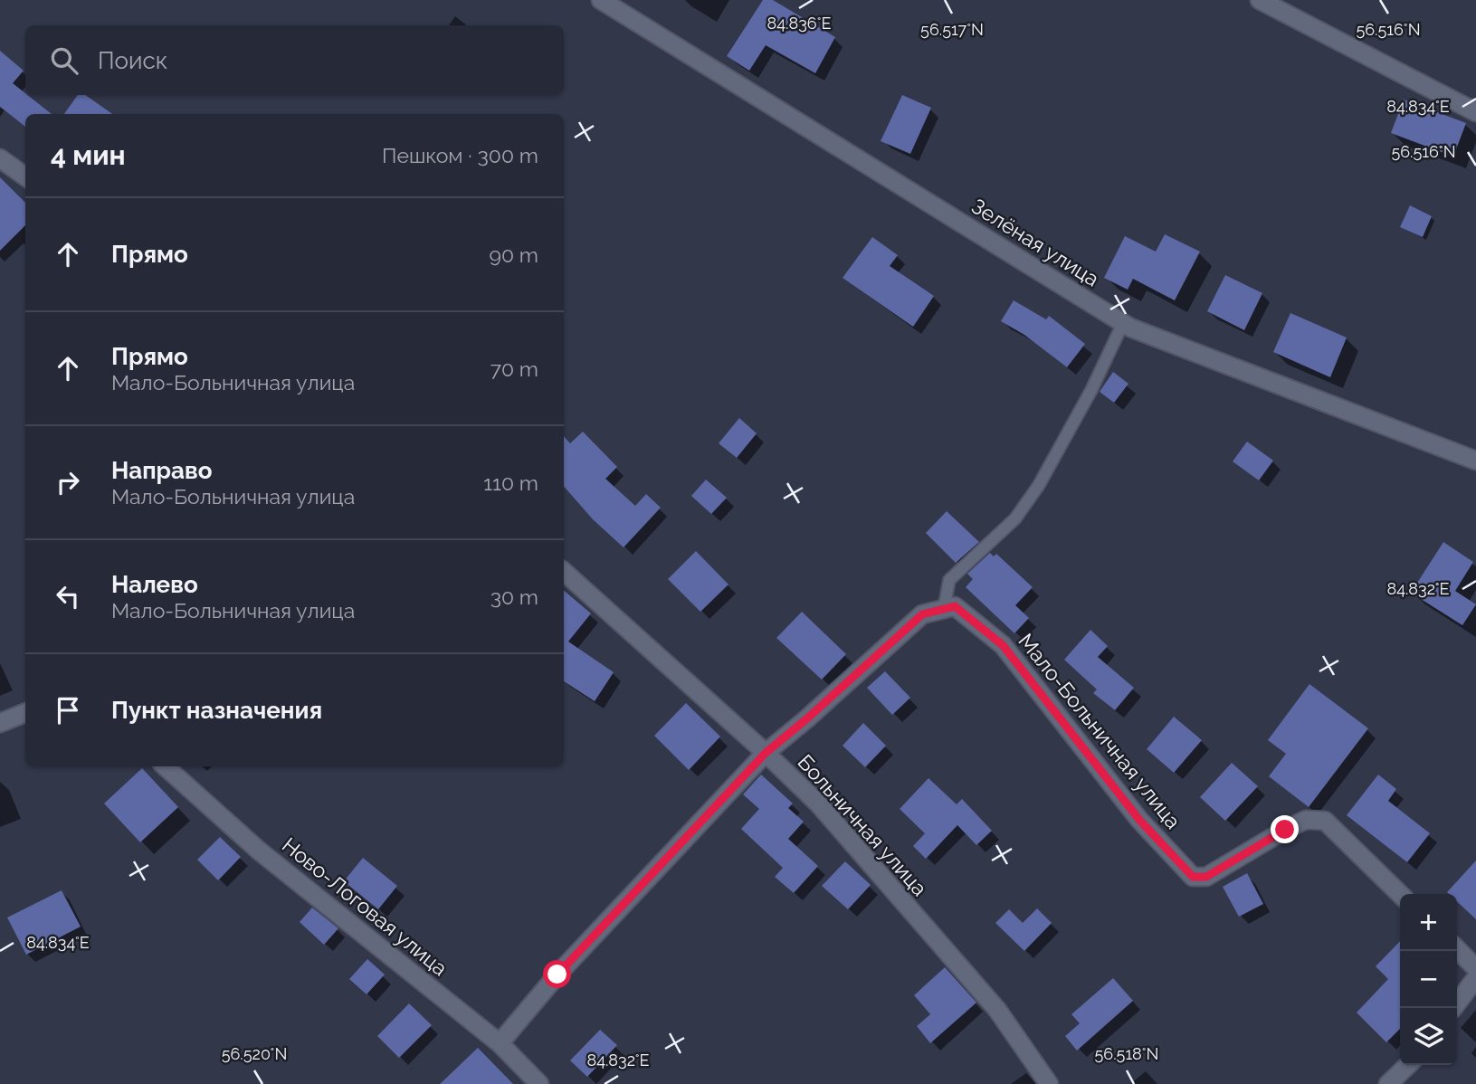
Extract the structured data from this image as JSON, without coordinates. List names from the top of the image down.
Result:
{
  "streets": {
    "street": [
      "Зелёная улица",
      "Мало-Больничная улица",
      "Больничная улица",
      "Ново-Логовая улица"
    ]
  },
  "page": {
    "search": "Поиск",
    "heading": ["4 мин", "Пешком · 300 m"],
    "list": [
      ["Прямо", "90 m"],
      ["Прямо", "Мало-Больничная улица", "70 m"],
      ["Направо", "Мало-Больничная улица", "110 m"],
      ["Налево", "Мало-Больничная улица", "30 m"],
      "Пункт назначения"
    ],
    "map_buttons": ["+", "−"]
  },
  "coordinates": [
    "84.836°E",
    "56.517°N",
    "56.516°N",
    "84.834°E",
    "84.832°E",
    "56.520°N",
    "56.518°N"
  ]
}
